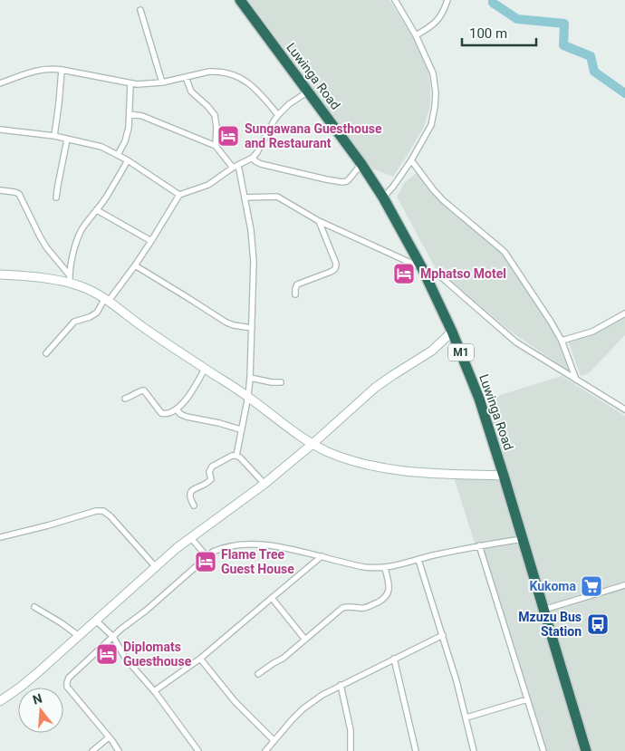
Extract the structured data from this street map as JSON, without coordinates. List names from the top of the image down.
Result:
{
  "streets": {
    "highway": ["Luwinga Road", "M1"]
  },
  "places": {
    "hotel": [
      "Sungawana Guesthouse and Restaurant",
      "Mphatso Motel",
      "Flame Tree Guest House",
      "Diplomats Guesthouse"
    ],
    "supermarket": ["Kukoma"],
    "bus stop": ["Mzuzu Bus Station"]
  },
  "scale_bar": "100 m",
  "north": "top"
}
